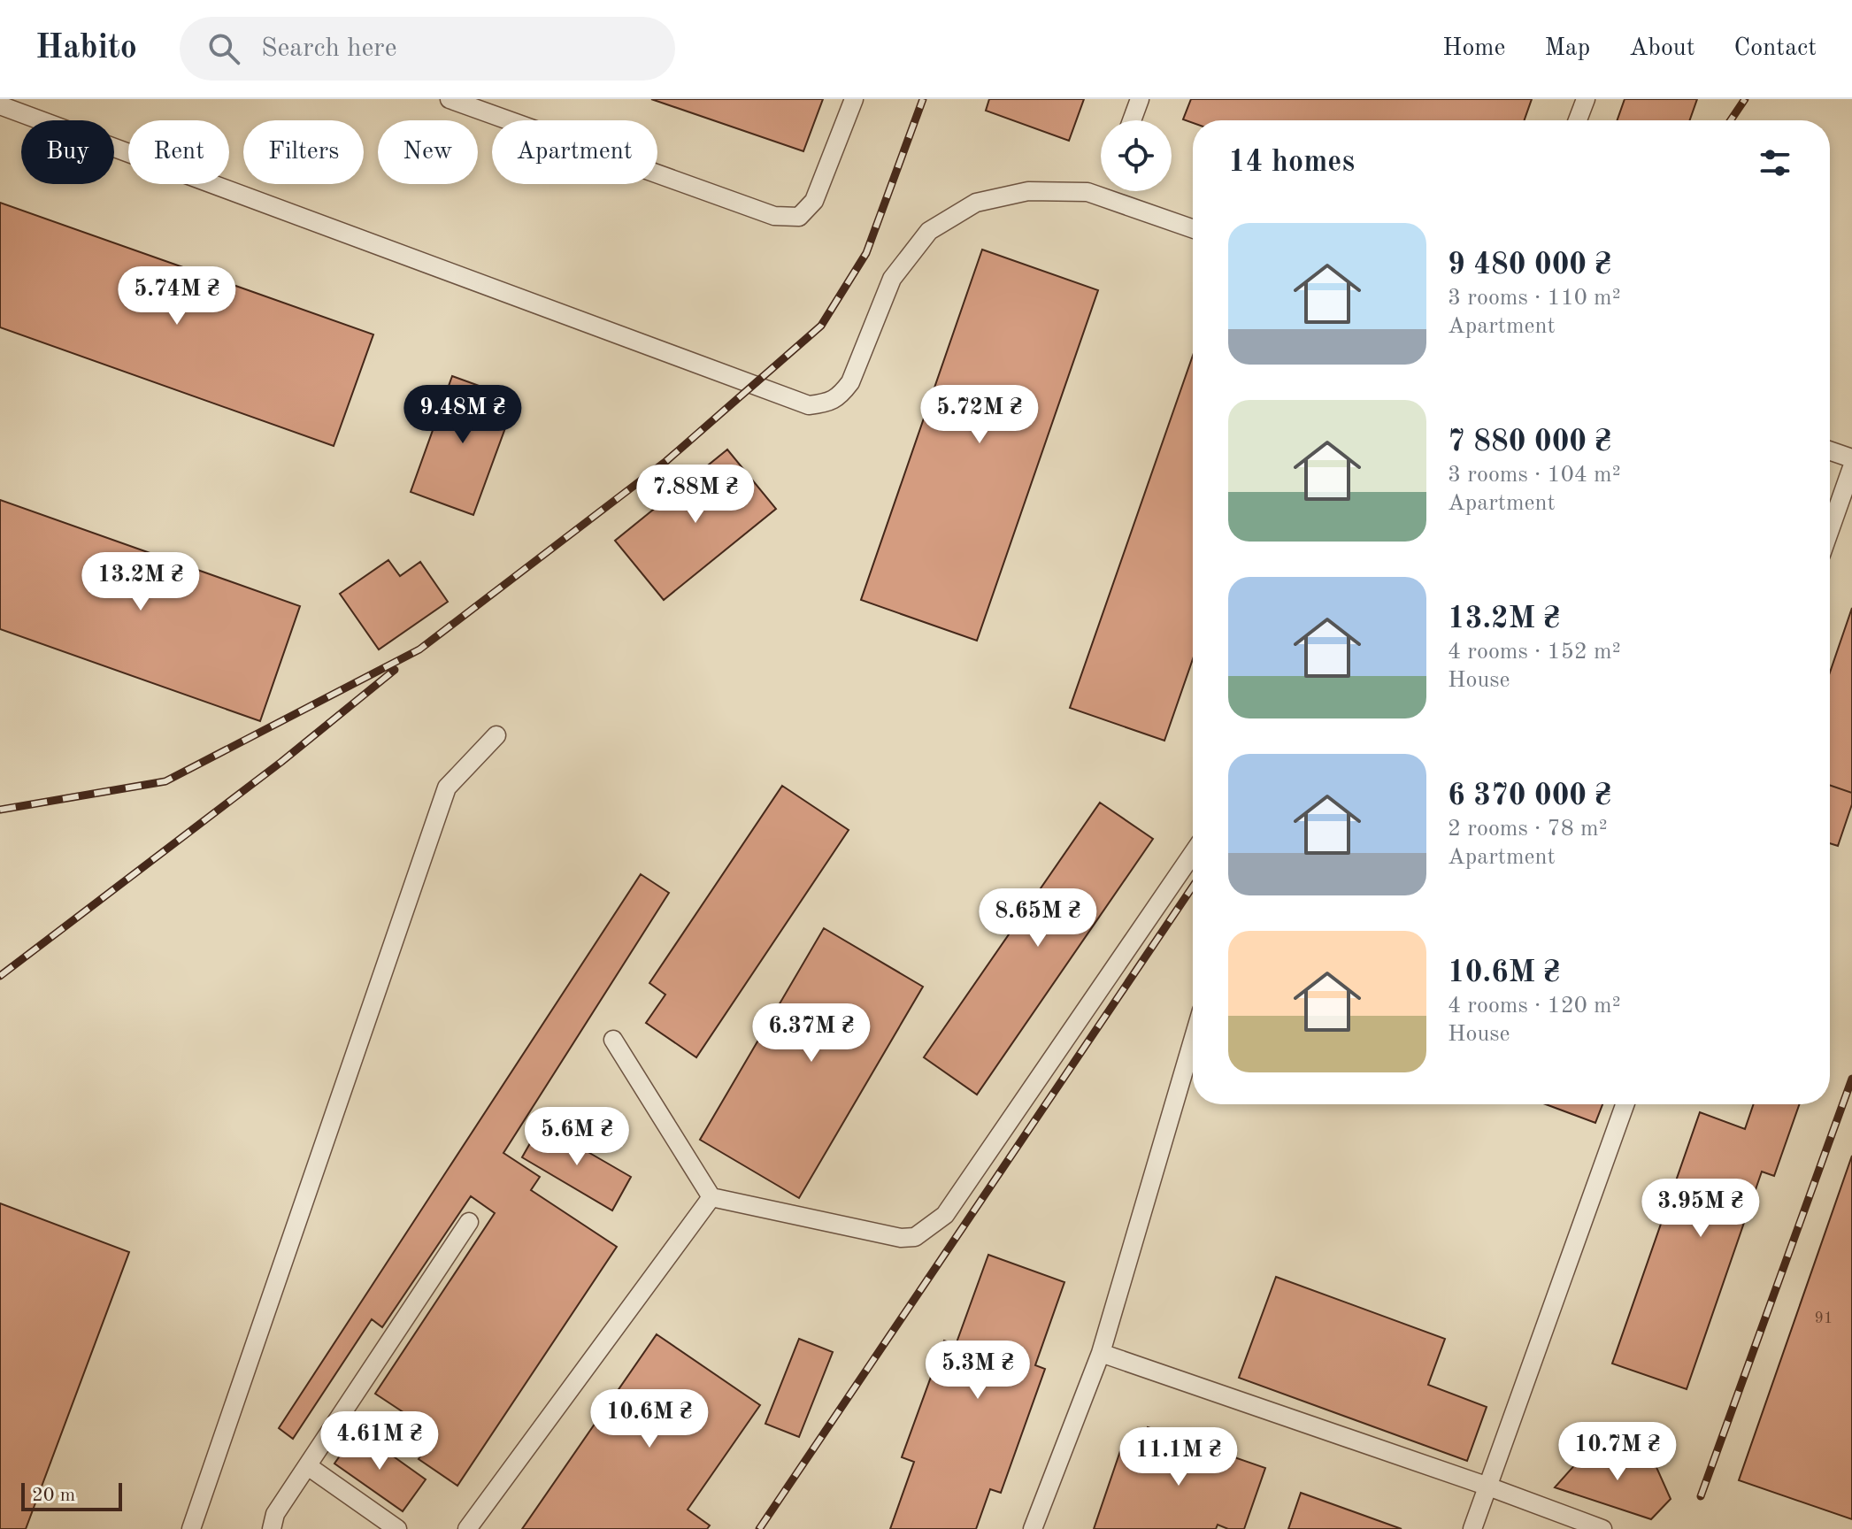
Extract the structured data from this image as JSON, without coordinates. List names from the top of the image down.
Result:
{
  "house_numbers": ["91"],
  "scale_bar": "20 m",
  "page": {
    "header": "Habito",
    "search": "Search here",
    "nav": [
      "Home",
      "Map",
      "About",
      "Contact"
    ],
    "chip": [
      "Buy",
      "Rent",
      "Filters",
      "New",
      "Apartment"
    ],
    "heading": "14 homes",
    "list": [
      {
        "name": "9 480 000 ₴",
        "note": "3 rooms · 110 m² · Apartment"
      },
      {
        "name": "7 880 000 ₴",
        "note": "3 rooms · 104 m² · Apartment"
      },
      {
        "name": "13.2M ₴",
        "note": "4 rooms · 152 m² · House"
      },
      {
        "name": "6 370 000 ₴",
        "note": "2 rooms · 78 m² · Apartment"
      },
      {
        "name": "10.6M ₴",
        "note": "4 rooms · 120 m² · House"
      }
    ],
    "price": [
      "5.74M ₴",
      "9.48M ₴",
      "5.72M ₴",
      "7.88M ₴",
      "13.2M ₴",
      "8.65M ₴",
      "6.37M ₴",
      "5.6M ₴",
      "3.95M ₴",
      "5.3M ₴",
      "10.6M ₴",
      "4.61M ₴",
      "10.7M ₴",
      "11.1M ₴"
    ],
    "scale": "20 m"
  }
}
